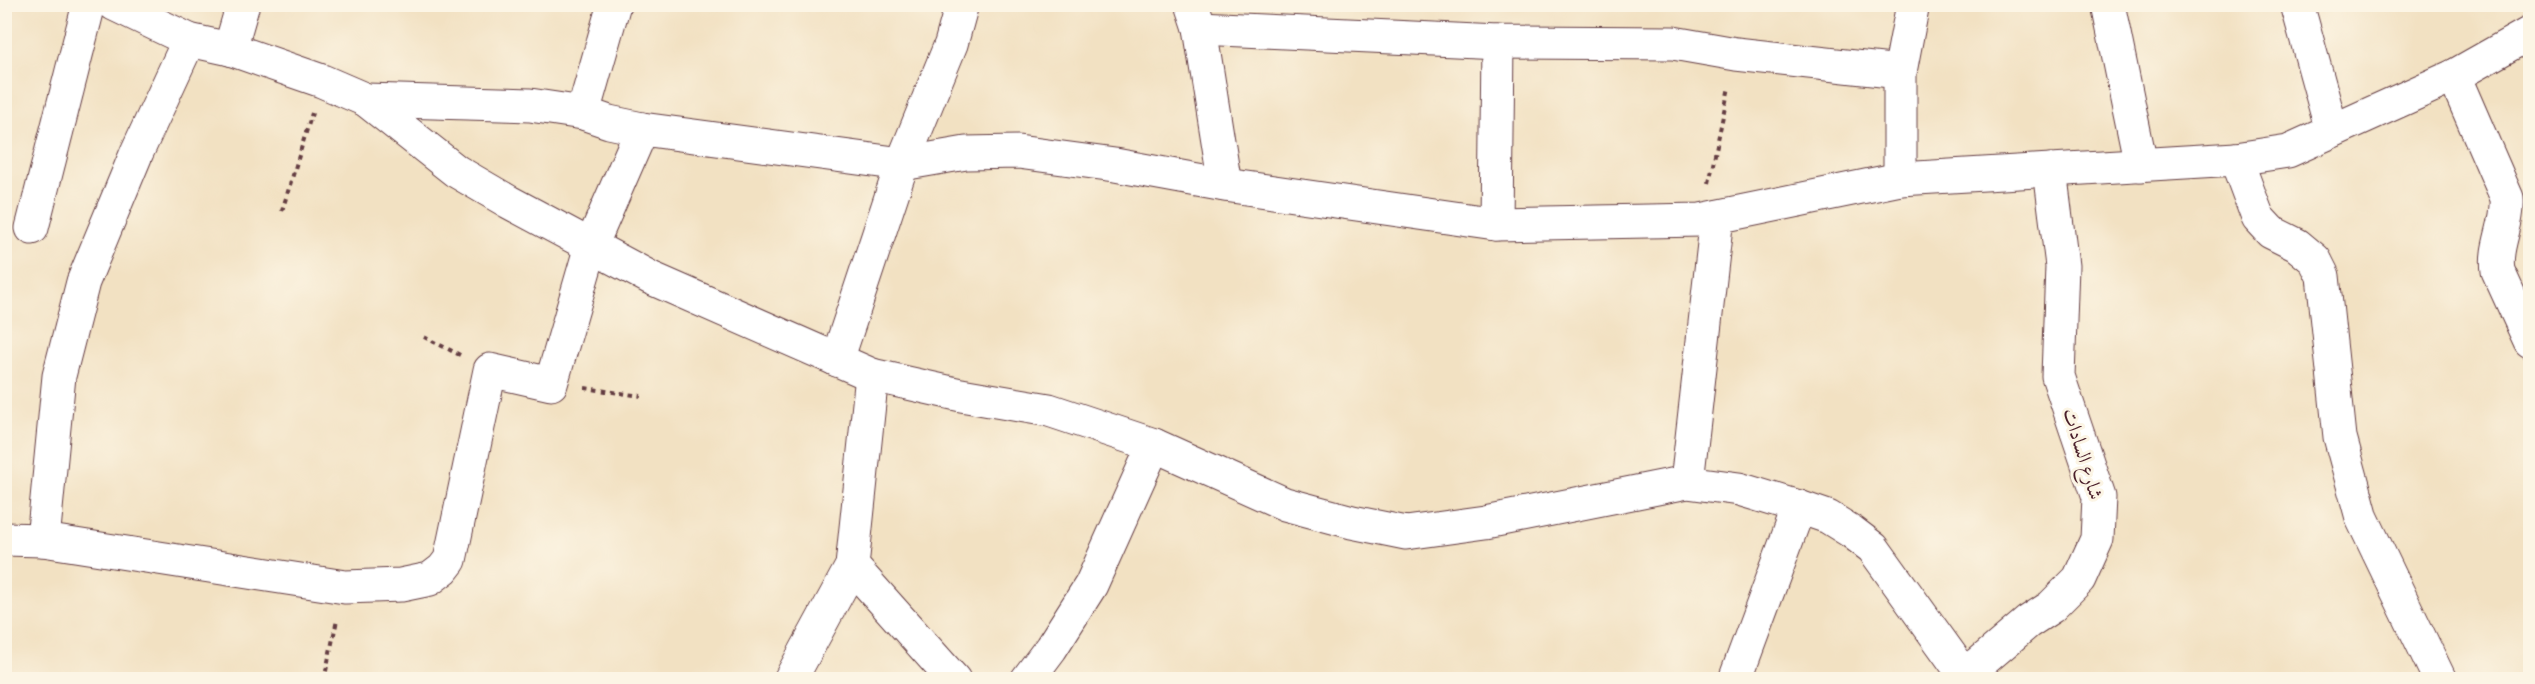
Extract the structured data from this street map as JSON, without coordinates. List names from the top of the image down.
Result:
{
  "streets": {
    "street": ["شارع السادات"]
  }
}
